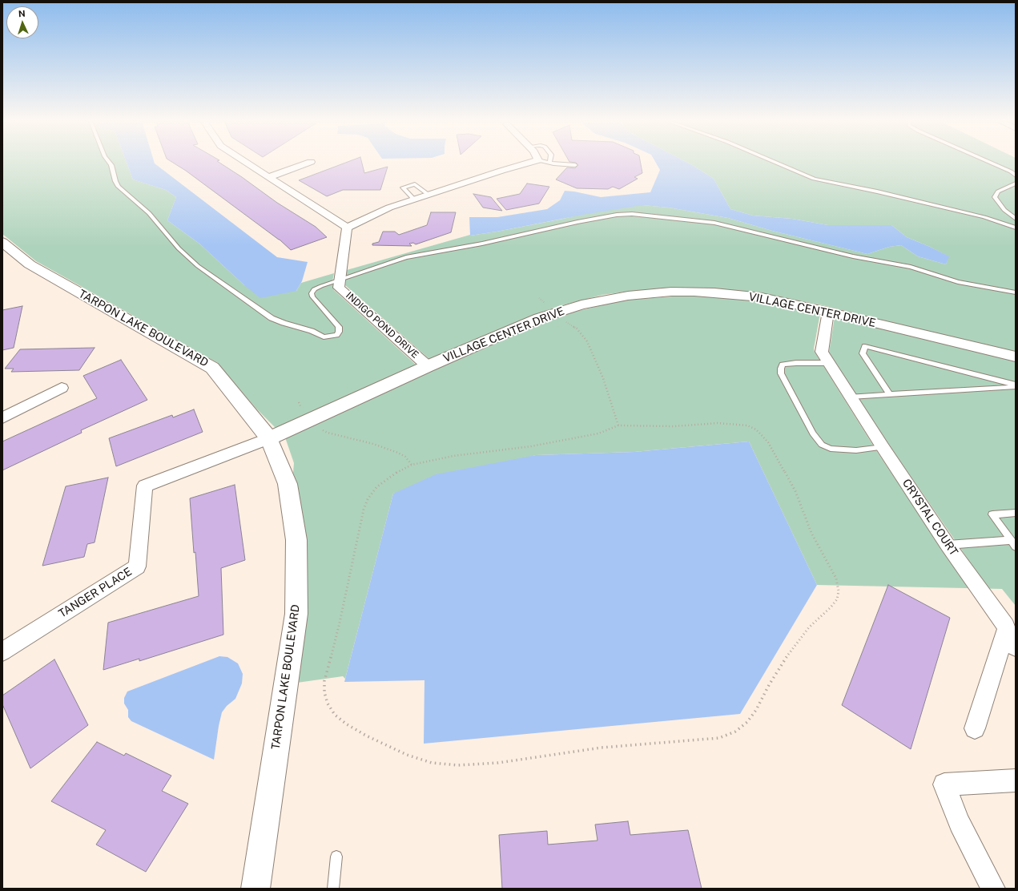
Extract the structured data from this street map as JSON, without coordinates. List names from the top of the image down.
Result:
{
  "streets": {
    "street": [
      "VILLAGE CENTER DRIVE",
      "INDIGO POND DRIVE",
      "TARPON LAKE BOULEVARD",
      "CRYSTAL COURT",
      "TANGER PLACE"
    ]
  },
  "crossings": [
    ["VILLAGE CENTER DRIVE", "INDIGO POND DRIVE"],
    ["VILLAGE CENTER DRIVE", "TARPON LAKE BOULEVARD"],
    ["VILLAGE CENTER DRIVE", "CRYSTAL COURT"],
    ["VILLAGE CENTER DRIVE", "TANGER PLACE"],
    ["TARPON LAKE BOULEVARD", "TANGER PLACE"]
  ],
  "north": "top"
}
